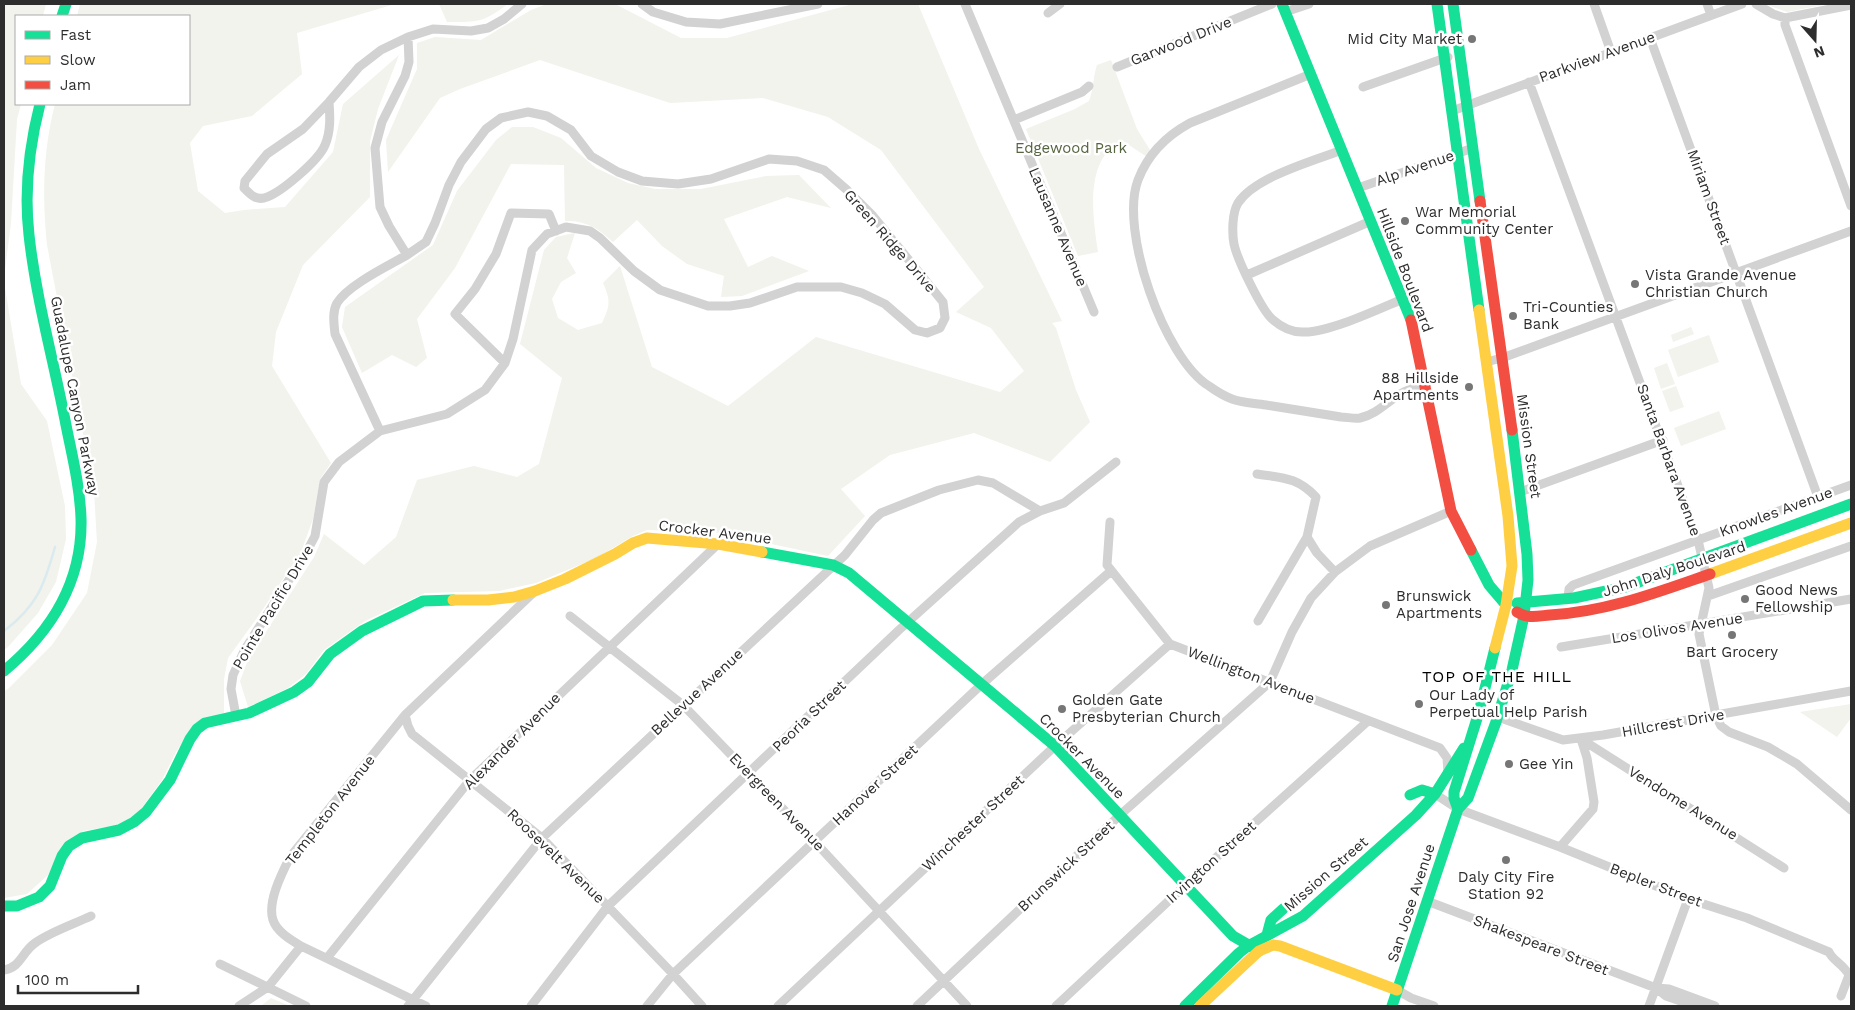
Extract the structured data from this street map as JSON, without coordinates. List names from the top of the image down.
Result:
{
  "streets": {
    "main road": [
      "Hillside Boulevard",
      "Guadalupe Canyon Parkway",
      "Mission Street",
      "Crocker Avenue",
      "John Daly Boulevard",
      "San Jose Avenue"
    ],
    "street": [
      "Garwood Drive",
      "Parkview Avenue",
      "Alp Avenue",
      "Miriam Street",
      "Lausanne Avenue",
      "Green Ridge Drive",
      "Santa Barbara Avenue",
      "Knowles Avenue",
      "Pointe Pacific Drive",
      "Los Olivos Avenue",
      "Wellington Avenue",
      "Bellevue Avenue",
      "Peoria Street",
      "Hillcrest Drive",
      "Alexander Avenue",
      "Hanover Street",
      "Evergreen Avenue",
      "Vendome Avenue",
      "Templeton Avenue",
      "Winchester Street",
      "Roosevelt Avenue",
      "Irvington Street",
      "Brunswick Street",
      "Bepler Street",
      "Shakespeare Street"
    ]
  },
  "crossings": [
    ["Parkview Avenue", "Miriam Street"],
    ["Parkview Avenue", "Mission Street"],
    ["Parkview Avenue", "Santa Barbara Avenue"],
    ["Alp Avenue", "Hillside Boulevard"],
    ["Alp Avenue", "Mission Street"],
    ["Miriam Street", "Knowles Avenue"],
    ["Green Ridge Drive", "Pointe Pacific Drive"],
    ["Hillside Boulevard", "Mission Street"],
    ["Hillside Boulevard", "John Daly Boulevard"],
    ["Hillside Boulevard", "Brunswick Street"],
    ["Mission Street", "Crocker Avenue"],
    ["Mission Street", "John Daly Boulevard"],
    ["Mission Street", "Wellington Avenue"],
    ["Mission Street", "Hillcrest Drive"],
    ["Mission Street", "Bepler Street"],
    ["Mission Street", "San Jose Avenue"],
    ["Santa Barbara Avenue", "Knowles Avenue"],
    ["Santa Barbara Avenue", "John Daly Boulevard"],
    ["Santa Barbara Avenue", "Los Olivos Avenue"],
    ["Santa Barbara Avenue", "Hillcrest Drive"],
    ["Knowles Avenue", "John Daly Boulevard"],
    ["Crocker Avenue", "Pointe Pacific Drive"],
    ["Crocker Avenue", "Bellevue Avenue"],
    ["Crocker Avenue", "Peoria Street"],
    ["Crocker Avenue", "Alexander Avenue"],
    ["Crocker Avenue", "Hanover Street"],
    ["Crocker Avenue", "Templeton Avenue"],
    ["Crocker Avenue", "Winchester Street"],
    ["Crocker Avenue", "Irvington Street"],
    ["Crocker Avenue", "Brunswick Street"],
    ["Wellington Avenue", "Hanover Street"],
    ["Wellington Avenue", "Winchester Street"],
    ["Wellington Avenue", "Irvington Street"],
    ["Wellington Avenue", "Brunswick Street"],
    ["Bellevue Avenue", "Peoria Street"],
    ["Bellevue Avenue", "Evergreen Avenue"],
    ["Bellevue Avenue", "Templeton Avenue"],
    ["Bellevue Avenue", "Roosevelt Avenue"],
    ["Peoria Street", "Evergreen Avenue"],
    ["Peoria Street", "Roosevelt Avenue"],
    ["Hillcrest Drive", "Vendome Avenue"],
    ["Alexander Avenue", "Evergreen Avenue"],
    ["Alexander Avenue", "Templeton Avenue"],
    ["Alexander Avenue", "Roosevelt Avenue"],
    ["Hanover Street", "Evergreen Avenue"],
    ["Hanover Street", "Roosevelt Avenue"],
    ["Evergreen Avenue", "Winchester Street"],
    ["Evergreen Avenue", "Brunswick Street"],
    ["Bepler Street", "San Jose Avenue"],
    ["San Jose Avenue", "Shakespeare Street"]
  ],
  "districts": ["TOP OF THE HILL"],
  "parks": ["Edgewood Park"],
  "places": [
    "Mid City Market",
    "War Memorial Community Center",
    "Vista Grande Avenue Christian Church",
    "Tri-Counties Bank",
    "88 Hillside Apartments",
    "Good News Fellowship",
    "Brunswick Apartments",
    "Bart Grocery",
    "Our Lady of Perpetual Help Parish",
    "Golden Gate Presbyterian Church",
    "Gee Yin",
    "Daly City Fire Station 92"
  ],
  "legend": ["Fast", "Slow", "Jam"],
  "scale_bar": "100 m",
  "north": "bottom"
}
